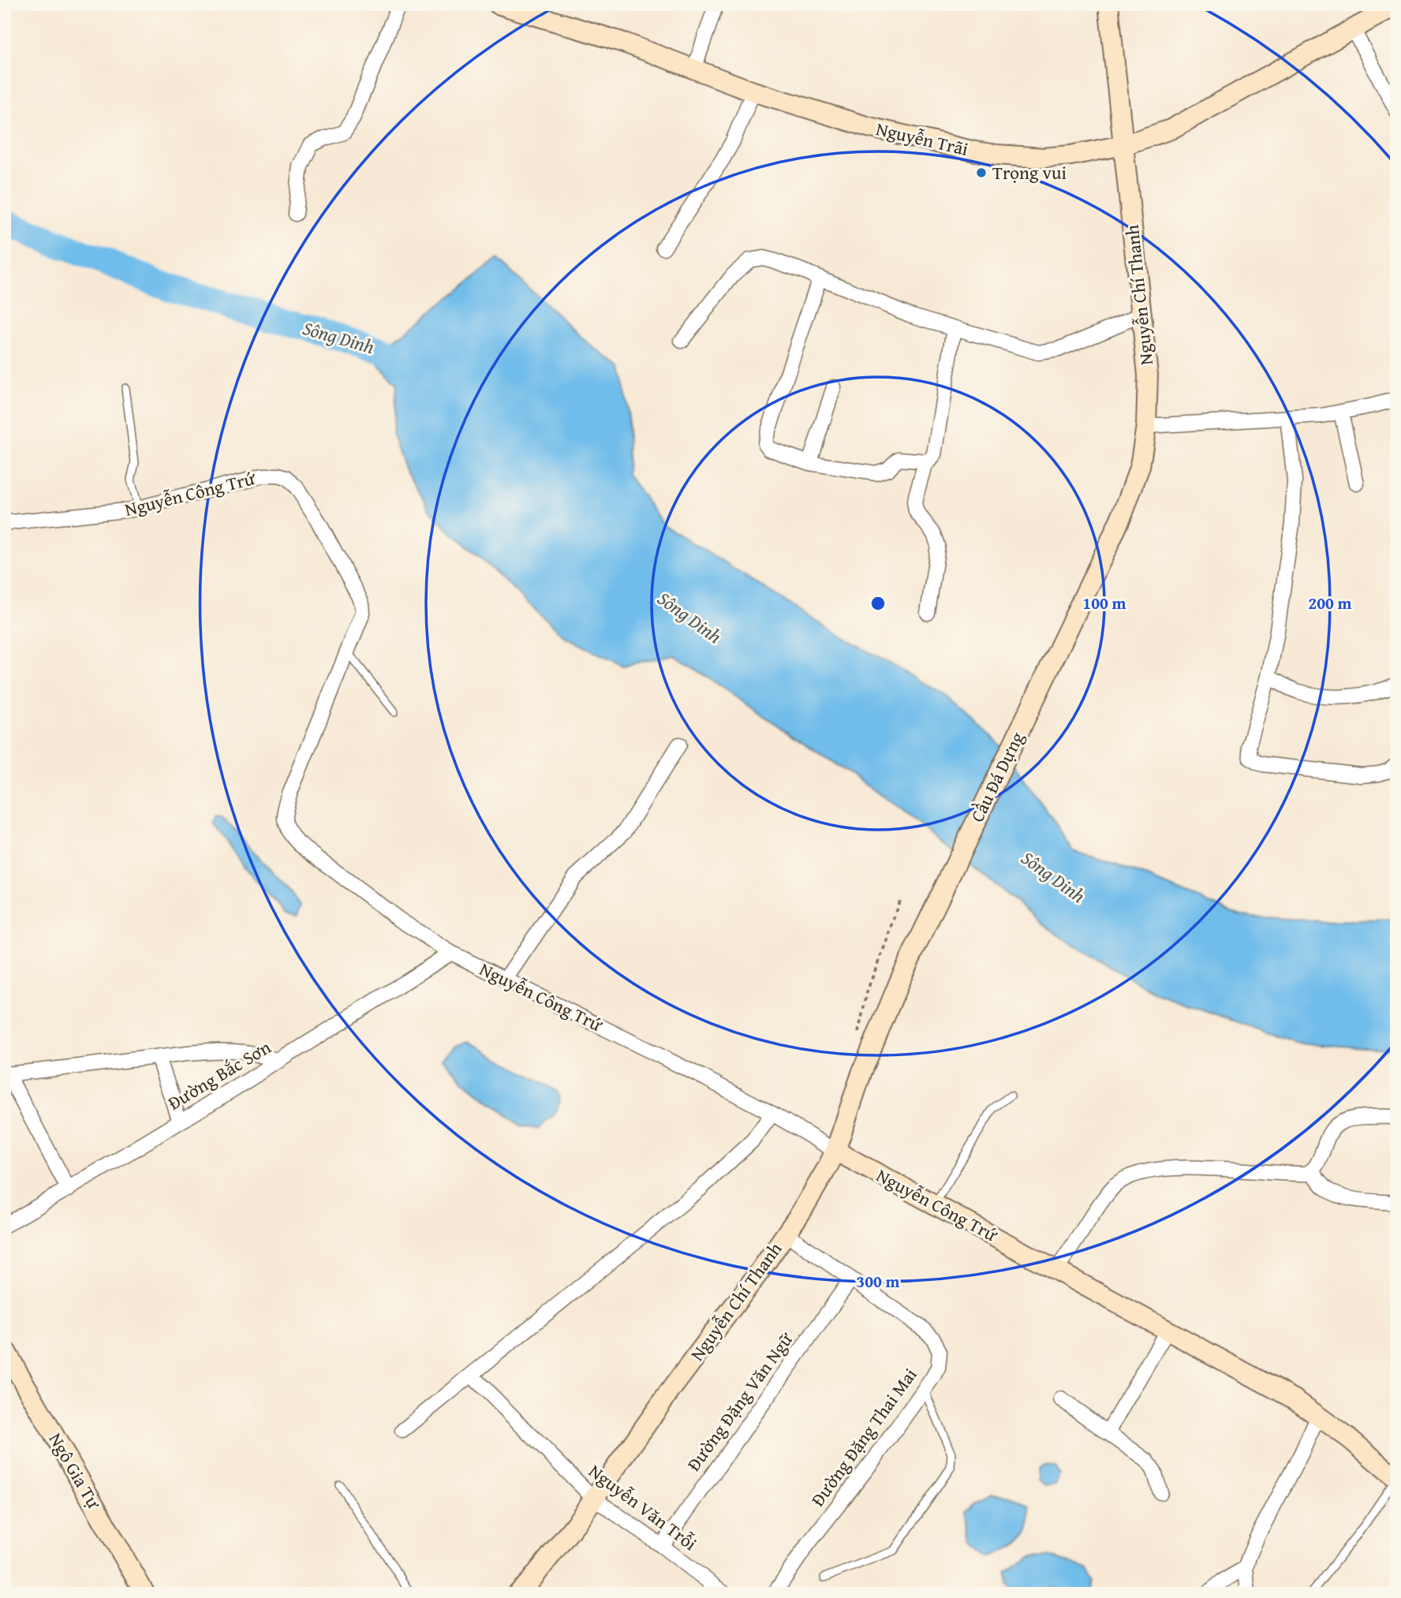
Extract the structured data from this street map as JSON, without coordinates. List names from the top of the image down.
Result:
{
  "streets": {
    "main road": [
      "Nguyễn Trãi",
      "Nguyễn Chí Thanh",
      "Nguyễn Công Trứ",
      "Cầu Đá Dựng",
      "Ngô Gia Tự"
    ],
    "street": [
      "Đường Bắc Sơn",
      "Đường Đặng Văn Ngữ",
      "Đường Đặng Thai Mai",
      "Nguyễn Văn Trỗi"
    ]
  },
  "crossings": [
    ["Nguyễn Trãi", "Nguyễn Chí Thanh"],
    ["Nguyễn Chí Thanh", "Nguyễn Công Trứ"],
    ["Nguyễn Chí Thanh", "Cầu Đá Dựng"],
    ["Nguyễn Chí Thanh", "Đường Đặng Thai Mai"],
    ["Nguyễn Chí Thanh", "Nguyễn Văn Trỗi"],
    ["Nguyễn Công Trứ", "Đường Bắc Sơn"],
    ["Đường Đặng Văn Ngữ", "Đường Đặng Thai Mai"],
    ["Đường Đặng Văn Ngữ", "Nguyễn Văn Trỗi"]
  ],
  "water": ["Sông Dinh"],
  "places": ["Trọng vui"],
  "rings": ["100 m", "200 m", "300 m"]
}
